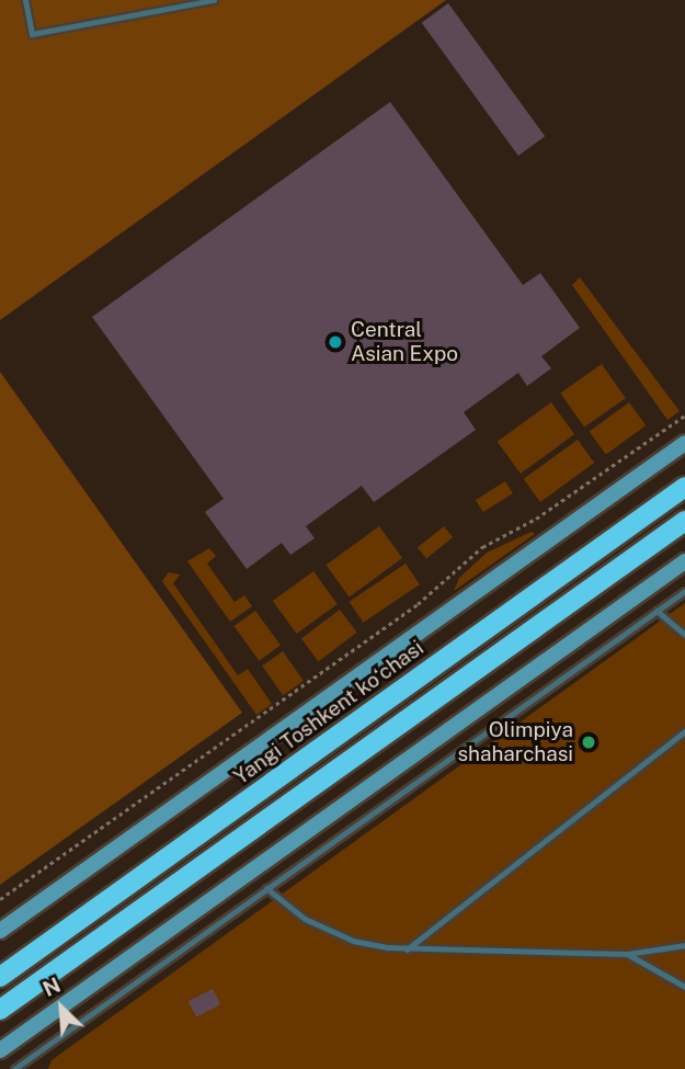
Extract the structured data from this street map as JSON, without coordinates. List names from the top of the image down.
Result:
{
  "streets": {
    "highway": ["Yangi Toshkent ko‘chasi"]
  },
  "places": ["Central Asian Expo", "Olimpiya shaharchasi"],
  "north": "top left"
}
